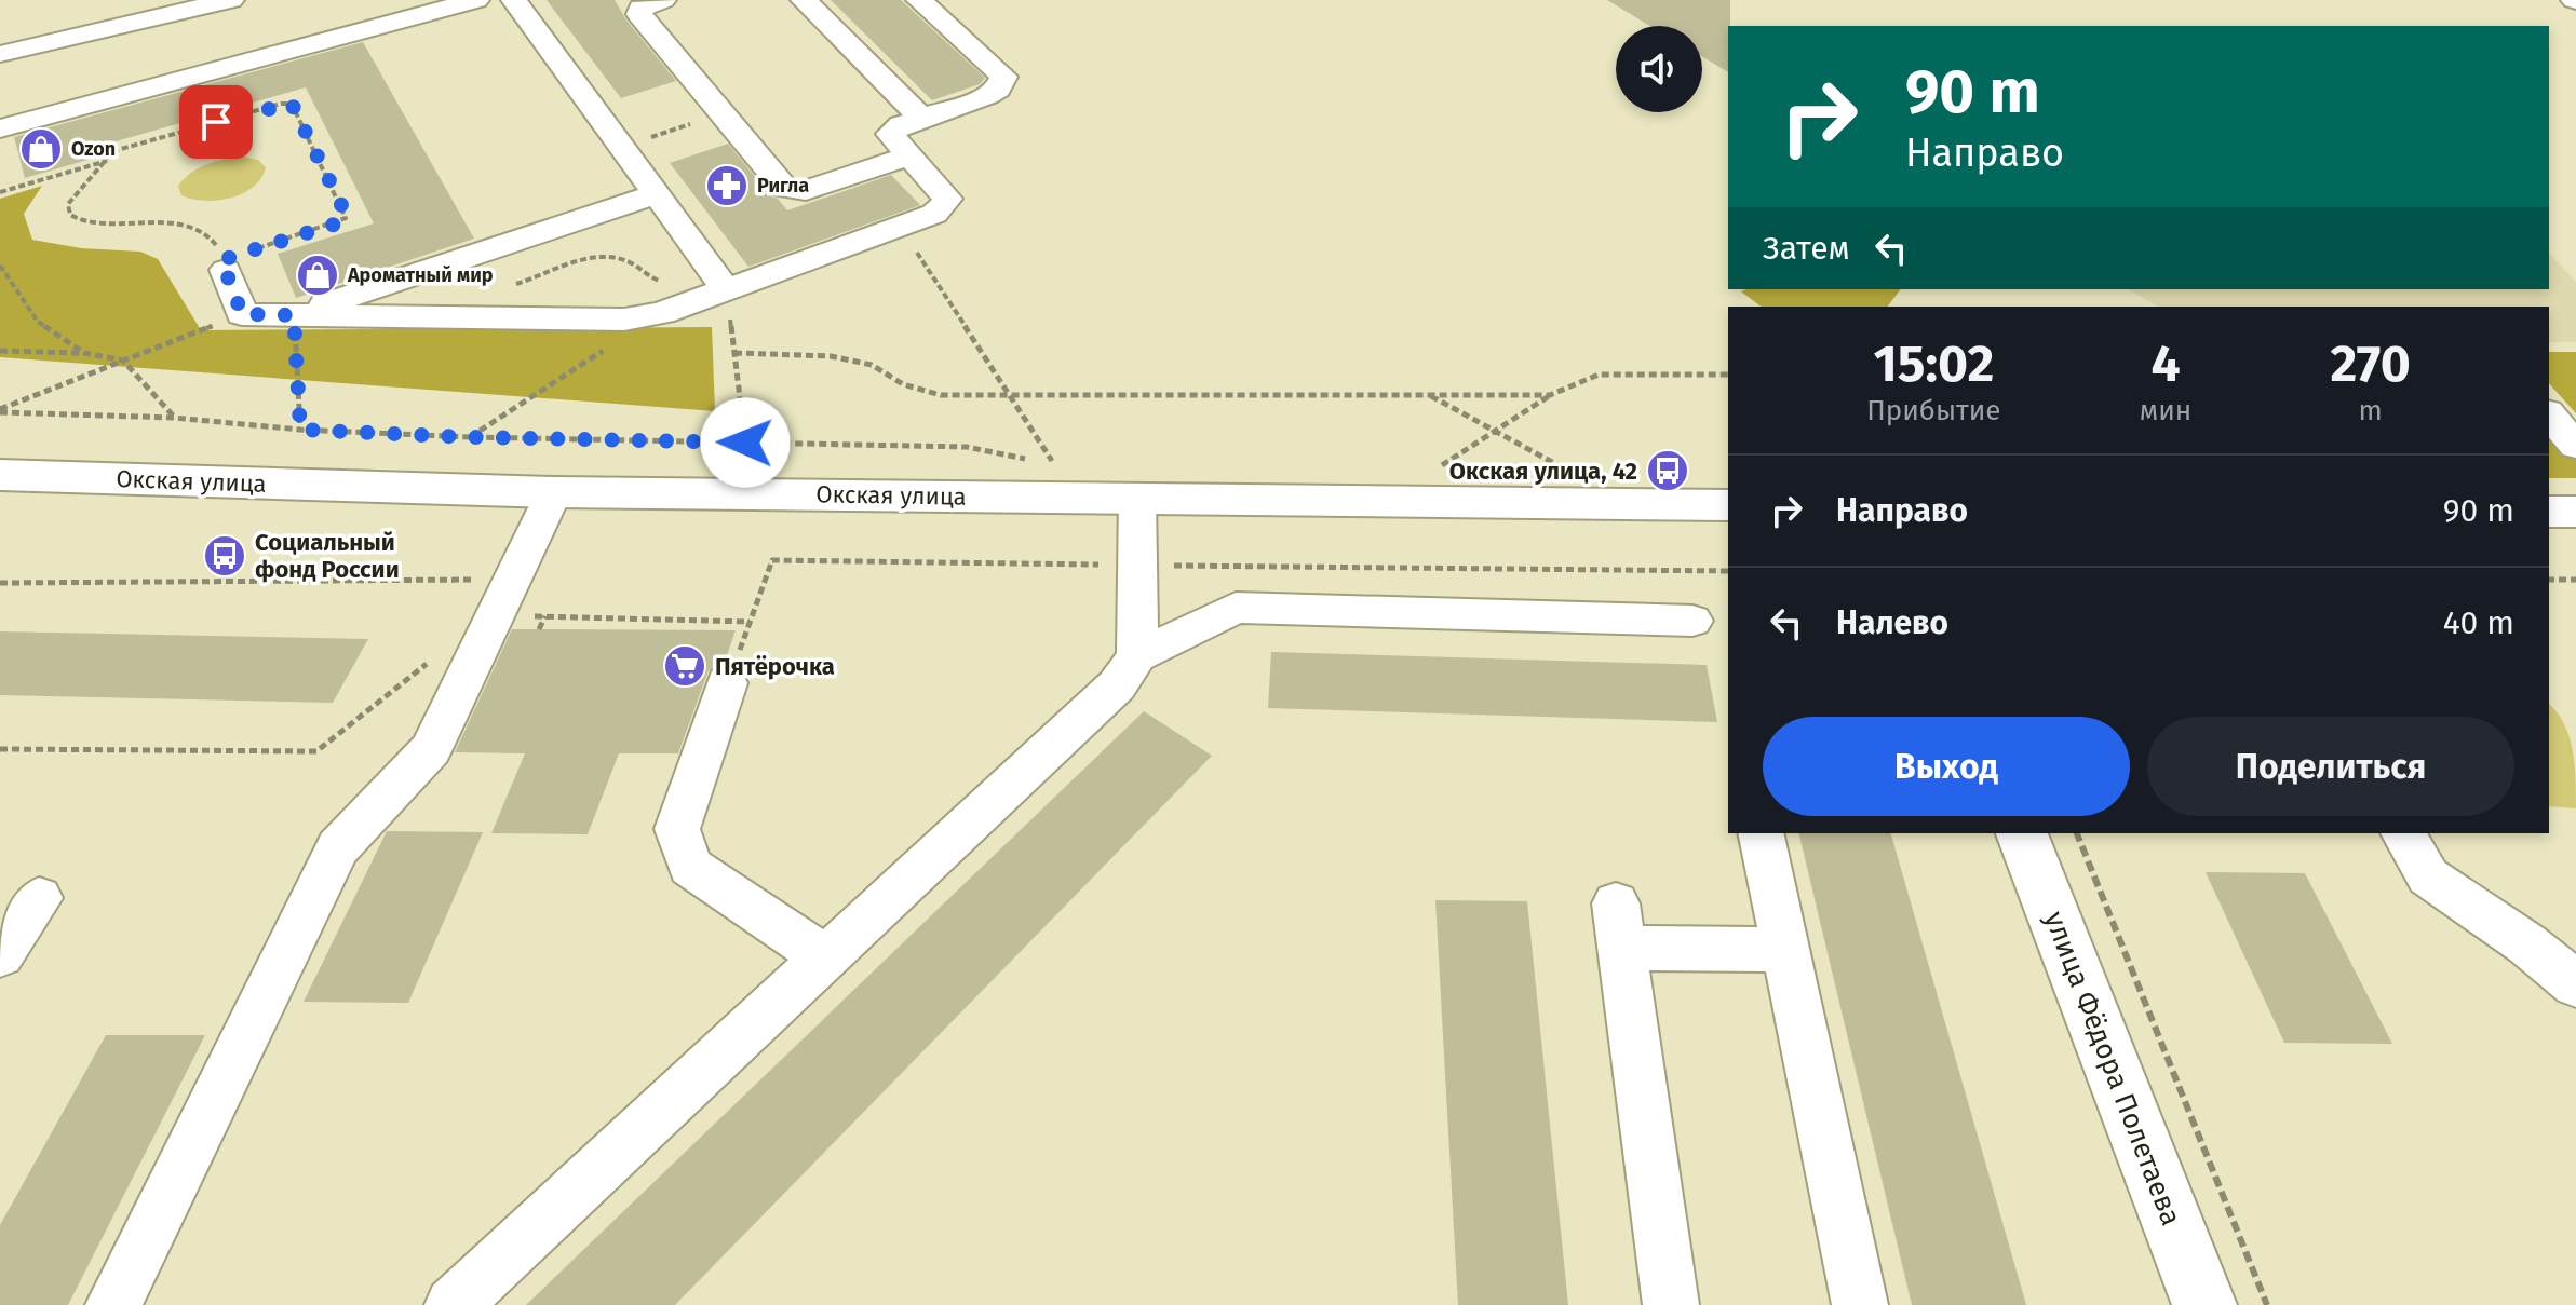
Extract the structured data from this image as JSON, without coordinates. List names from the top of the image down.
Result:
{
  "streets": {
    "main road": ["Окская улица", "улица Фёдора Полетаева"]
  },
  "places": {
    "shop": ["Ozon", "Ароматный мир"],
    "pharmacy": ["Ригла"],
    "bus stop": ["Окская улица, 42", "Социальный фонд России"],
    "supermarket": ["Пятёрочка"]
  },
  "page": {
    "turn": ["90 m", "Направо"],
    "then": "Затем",
    "eta": [
      "15:02",
      "Прибытие",
      "4",
      "мин",
      "270",
      "m"
    ],
    "list": [
      {
        "name": "Направо",
        "value": "90 m"
      },
      {
        "name": "Налево",
        "value": "40 m"
      }
    ],
    "buttons": ["Выход", "Поделиться"]
  }
}
